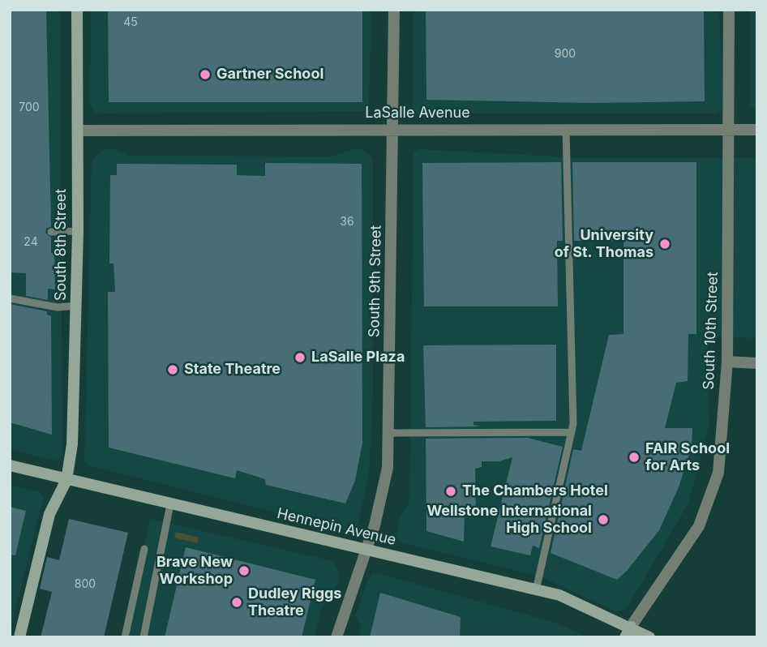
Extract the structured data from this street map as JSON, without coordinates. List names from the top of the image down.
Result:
{
  "streets": {
    "main road": ["South 8th Street", "Hennepin Avenue"],
    "street": ["LaSalle Avenue", "South 9th Street", "South 10th Street"]
  },
  "crossings": [
    ["LaSalle Avenue", "South 8th Street"],
    ["LaSalle Avenue", "South 9th Street"],
    ["LaSalle Avenue", "South 10th Street"],
    ["South 8th Street", "Hennepin Avenue"],
    ["South 9th Street", "Hennepin Avenue"],
    ["South 10th Street", "Hennepin Avenue"]
  ],
  "places": [
    "Gartner School",
    "University of St. Thomas",
    "LaSalle Plaza",
    "State Theatre",
    "FAIR School for Arts",
    "The Chambers Hotel",
    "Wellstone International High School",
    "Brave New Workshop",
    "Dudley Riggs Theatre"
  ],
  "house_numbers": [
    "45",
    "900",
    "700",
    "36",
    "24",
    "800"
  ]
}
